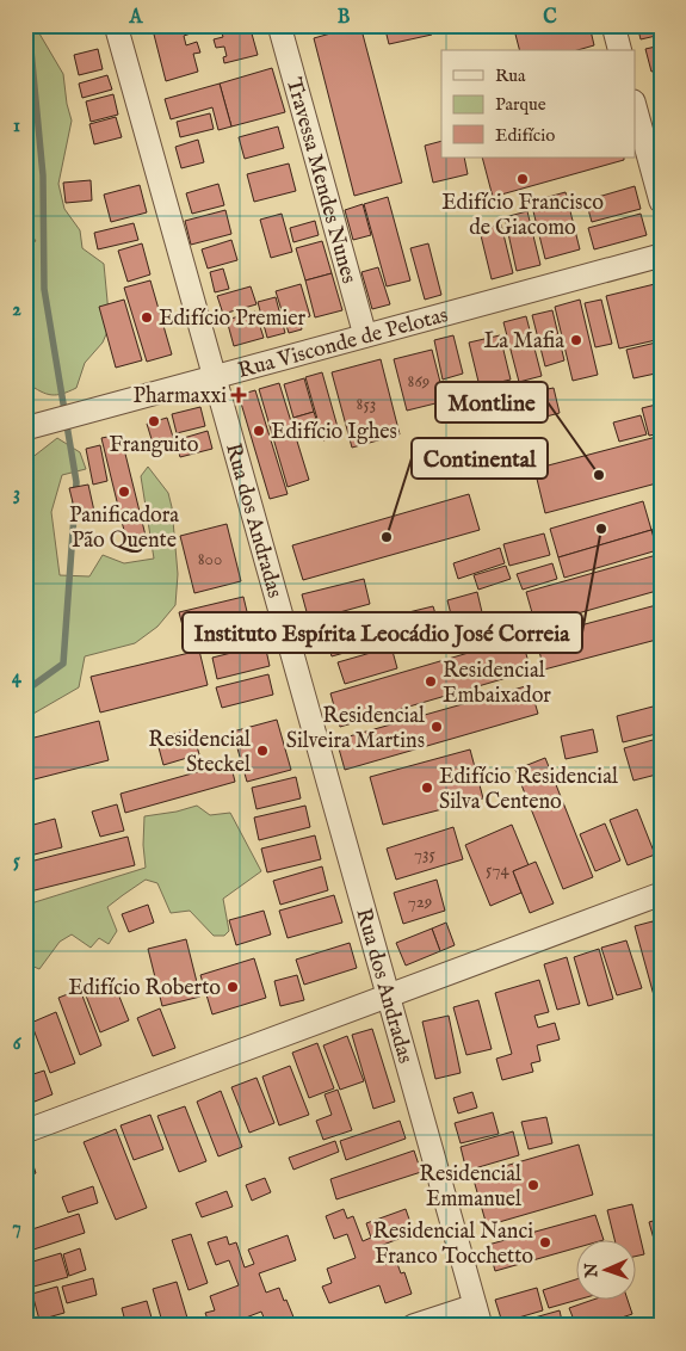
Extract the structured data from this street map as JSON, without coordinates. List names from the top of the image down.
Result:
{
  "streets": {
    "street": ["Travessa Mendes Nunes", "Rua Visconde de Pelotas", "Rua dos Andradas"]
  },
  "crossings": [
    ["Travessa Mendes Nunes", "Rua Visconde de Pelotas"],
    ["Rua Visconde de Pelotas", "Rua dos Andradas"]
  ],
  "places": {
    "other": [
      "Edifício Francisco de Giacomo",
      "Edifício Premier",
      "La Mafia",
      "Franguito",
      "Edifício Ighes",
      "Montline",
      "Panificadora Pão Quente",
      "Instituto Espírita Leocádio José Correia",
      "Continental",
      "Residencial Embaixador",
      "Residencial Silveira Martins",
      "Residencial Steckel",
      "Edifício Residencial Silva Centeno",
      "Edifício Roberto",
      "Residencial Emmanuel",
      "Residencial Nanci Franco Tocchetto"
    ],
    "health": ["Pharmaxxi"]
  },
  "house_numbers": [
    "869",
    "853",
    "800",
    "735",
    "574",
    "729"
  ],
  "legend": ["Rua", "Parque", "Edifício"],
  "north": "left",
  "grid": {
    "columns": ["A", "B", "C"],
    "rows": [
      "1",
      "2",
      "3",
      "4",
      "5",
      "6",
      "7"
    ]
  }
}
